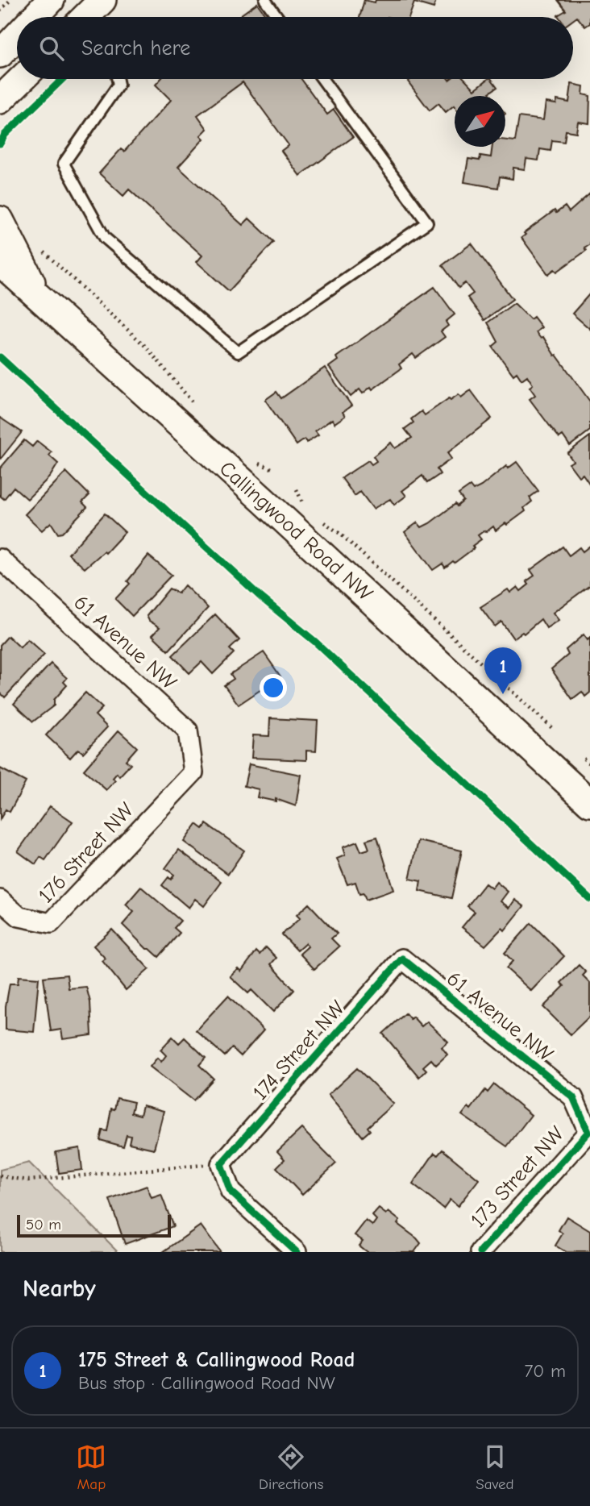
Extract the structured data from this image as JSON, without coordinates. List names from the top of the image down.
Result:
{
  "streets": {
    "main road": ["Callingwood Road NW"],
    "street": [
      "61 Avenue NW",
      "176 Street NW",
      "174 Street NW",
      "173 Street NW"
    ]
  },
  "crossings": [
    ["61 Avenue NW", "176 Street NW"],
    ["61 Avenue NW", "174 Street NW"],
    ["61 Avenue NW", "173 Street NW"]
  ],
  "scale_bar": "50 m",
  "north": "top right",
  "page": {
    "search": "Search here",
    "pins": "1",
    "scale": "50 m",
    "heading": "Nearby",
    "list": [
      {
        "mark": "1",
        "name": "175 Street & Callingwood Road",
        "note": "Bus stop · Callingwood Road NW",
        "value": "70 m"
      }
    ],
    "nav": ["Map", "Directions", "Saved"]
  }
}
